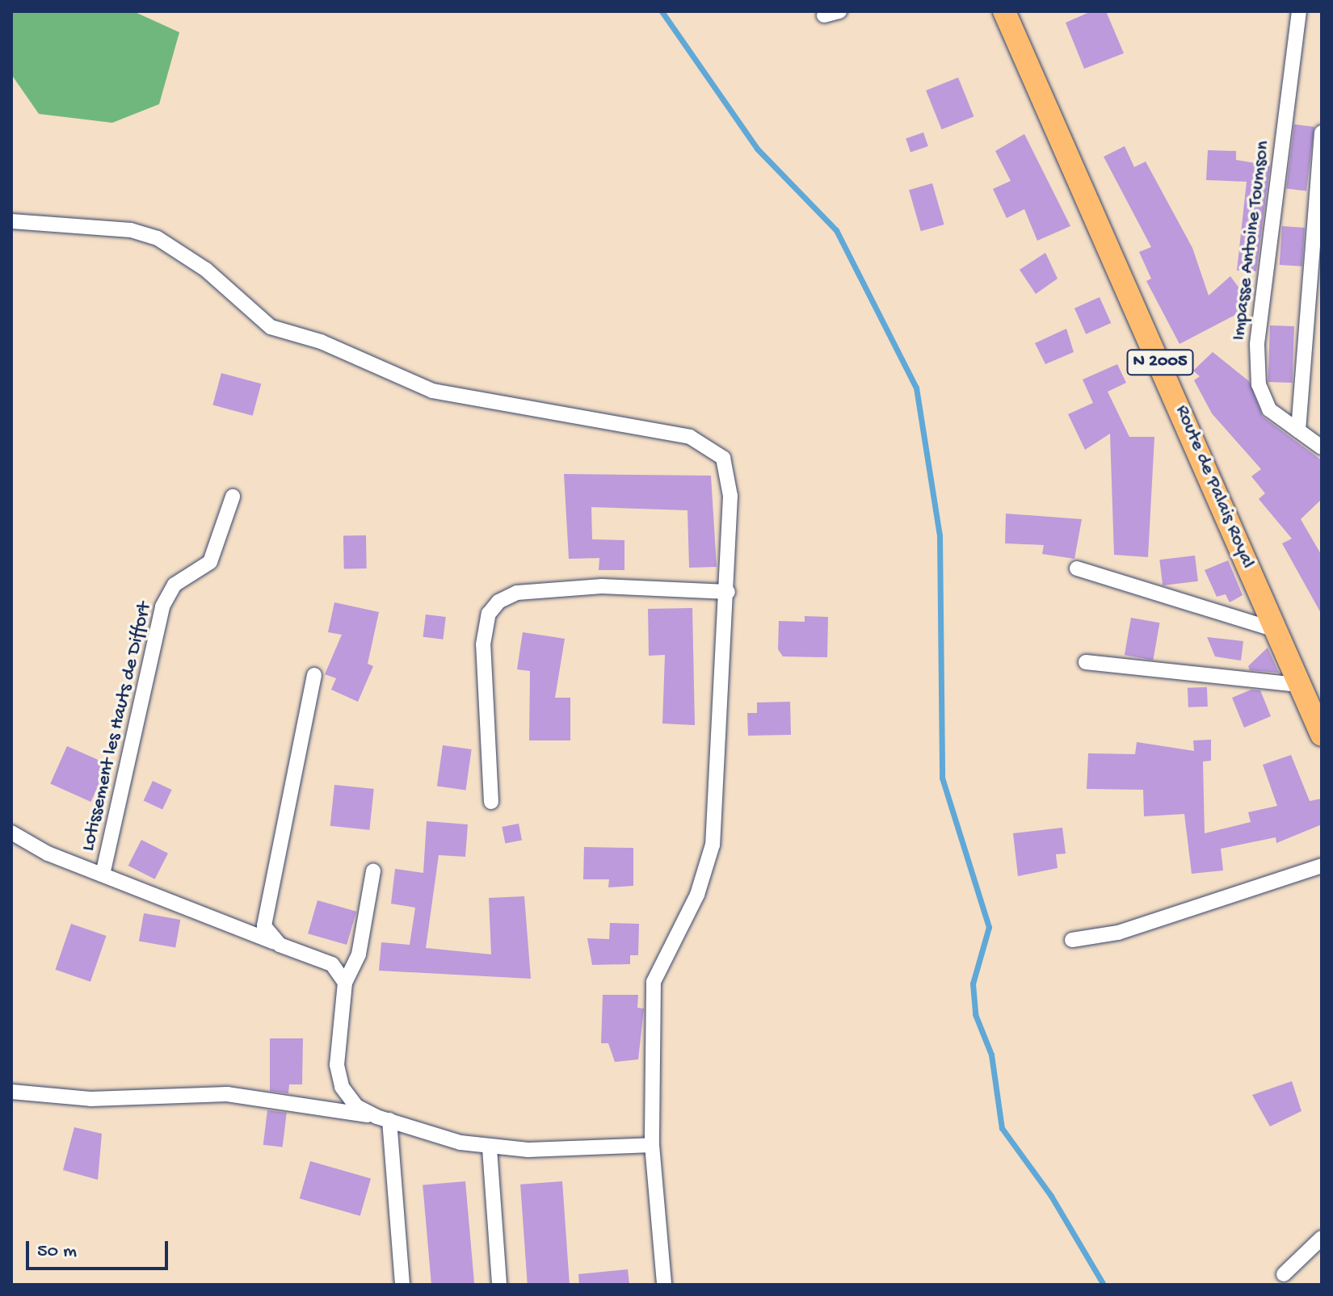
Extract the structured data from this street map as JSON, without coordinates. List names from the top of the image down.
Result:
{
  "streets": {
    "main road": ["N 2005", "Route de Palais Royal"],
    "street": ["Impasse Antoine Toumson", "Lotissement les Hauts de Diffort"]
  },
  "scale_bar": "50 m"
}
